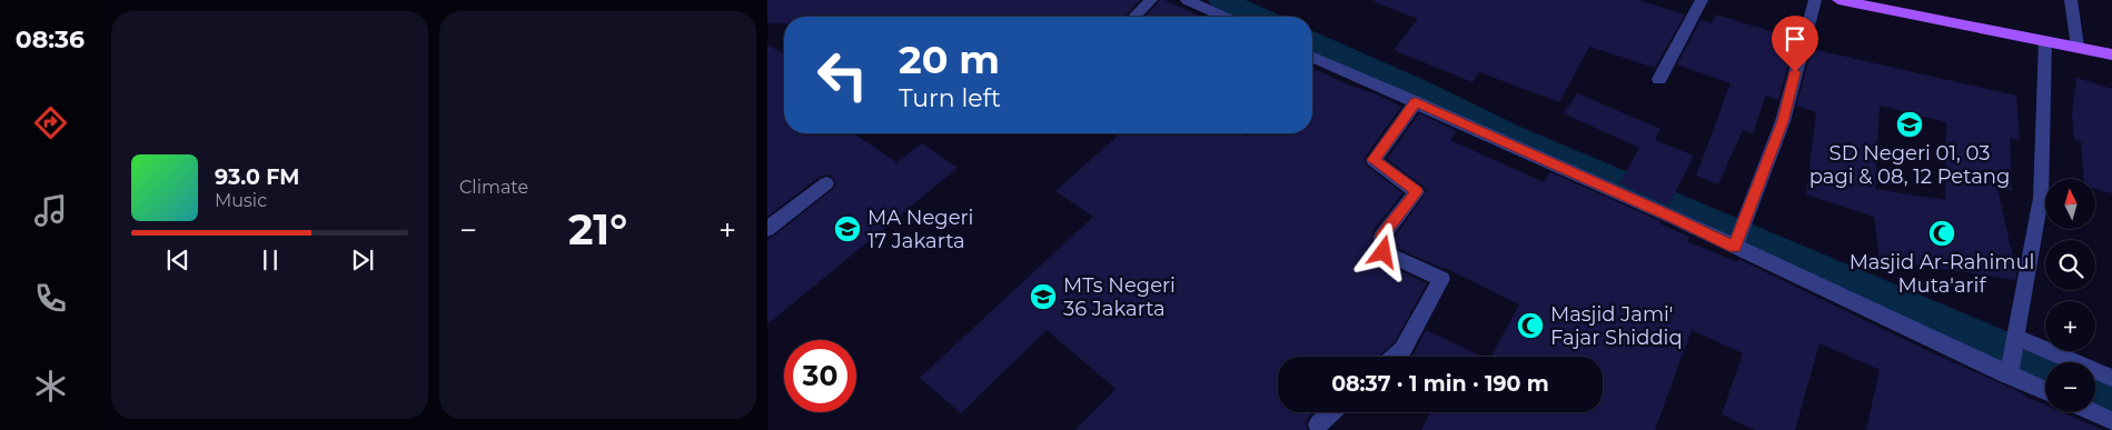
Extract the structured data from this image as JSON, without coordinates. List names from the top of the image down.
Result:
{
  "places": {
    "school or university": ["SD Negeri 01, 03 pagi & 08, 12 Petang", "MA Negeri 17 Jakarta", "MTs Negeri 36 Jakarta"],
    "mosque": ["Masjid Ar-Rahimul Muta'arif", "Masjid Jami' Fajar Shiddiq"]
  },
  "north": "top",
  "page": {
    "tabs": "08:36",
    "tile": "Climate",
    "turn": ["20 m", "Turn left"],
    "song": ["93.0 FM", "Music"],
    "map_buttons": ["+", "−"],
    "heat": ["−", "21°", "+"],
    "limit": "30",
    "trip": "08:37 · 1 min · 190 m"
  }
}
